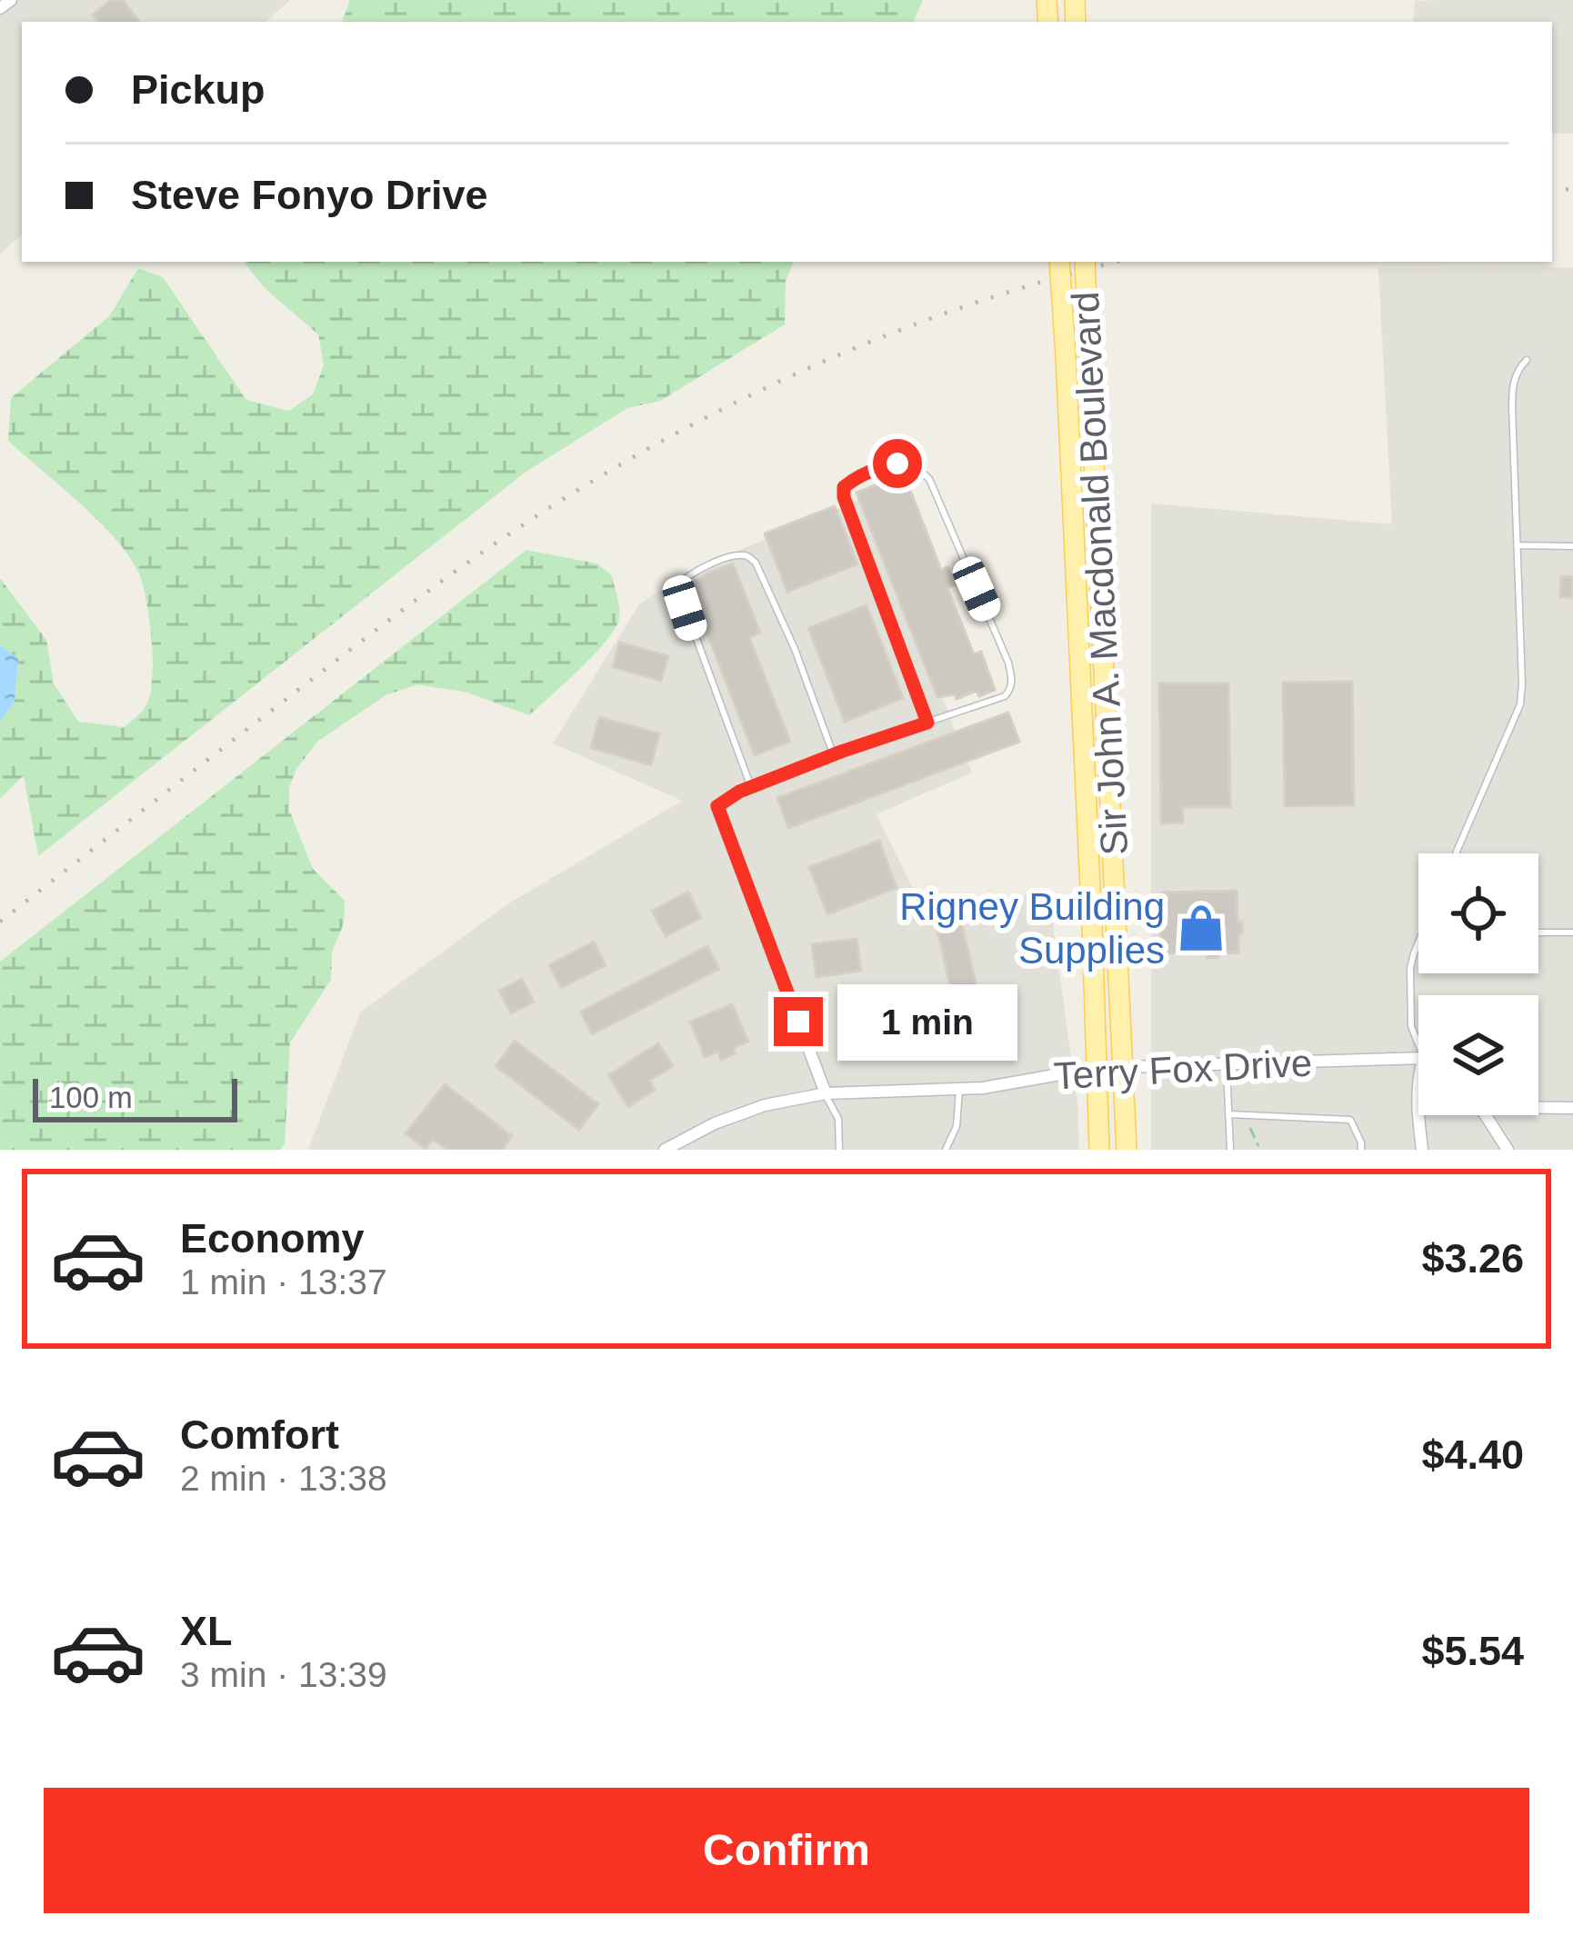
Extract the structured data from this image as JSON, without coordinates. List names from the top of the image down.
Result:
{
  "streets": {
    "main road": ["Sir John A. Macdonald Boulevard"],
    "street": ["Terry Fox Drive"]
  },
  "crossings": [
    ["Sir John A. Macdonald Boulevard", "Terry Fox Drive"]
  ],
  "places": {
    "shop": ["Rigney Building Supplies"]
  },
  "scale_bar": "100 m",
  "page": {
    "banner": ["Pickup", "Steve Fonyo Drive"],
    "bubble": "1 min",
    "scale": "100 m",
    "list": [
      {
        "name": "Economy",
        "note": "1 min · 13:37",
        "value": "$3.26"
      },
      {
        "name": "Comfort",
        "note": "2 min · 13:38",
        "value": "$4.40"
      },
      {
        "name": "XL",
        "note": "3 min · 13:39",
        "value": "$5.54"
      }
    ],
    "buttons": "Confirm"
  }
}
